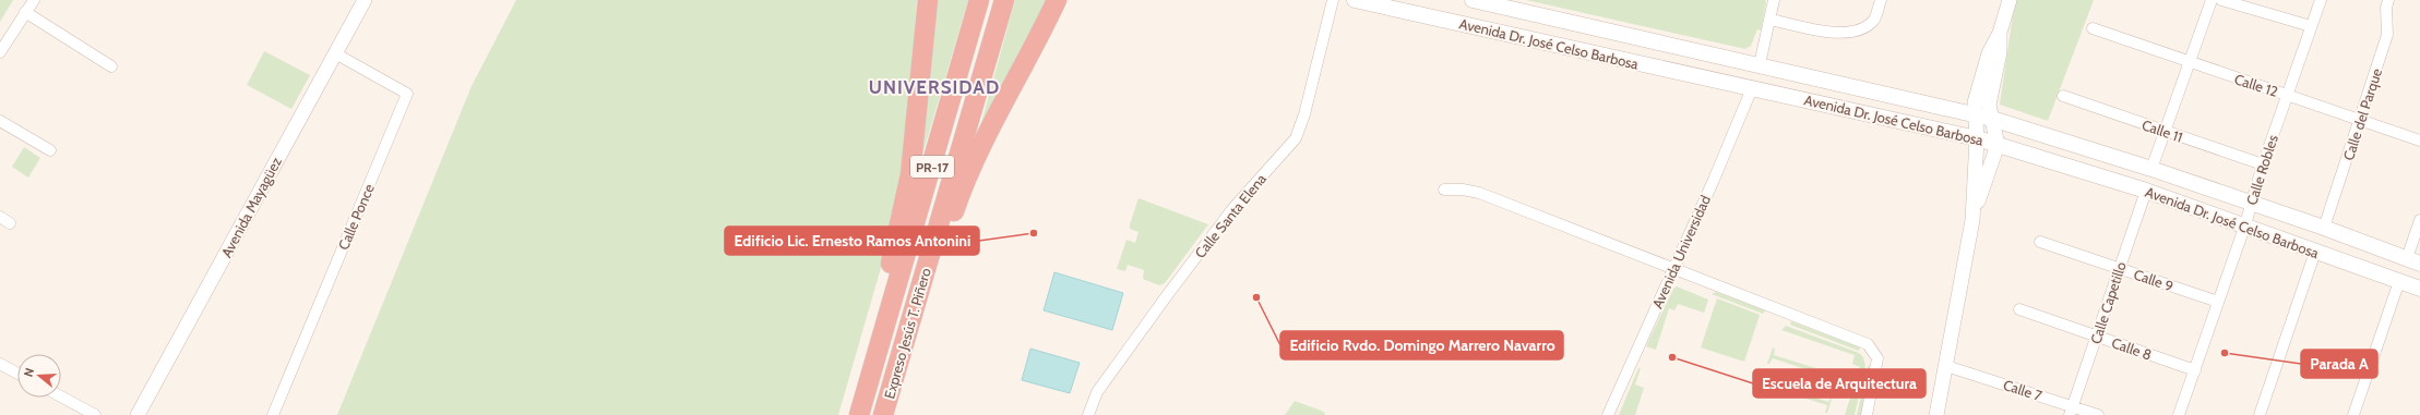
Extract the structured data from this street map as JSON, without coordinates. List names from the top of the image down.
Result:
{
  "streets": {
    "highway": ["PR-17", "Expreso Jesús T. Piñero"],
    "main road": ["Avenida Dr. José Celso Barbosa"],
    "street": [
      "Calle 12",
      "Calle del Parque",
      "Calle 11",
      "Calle Robles",
      "Avenida Mayagüez",
      "Calle Santa Elena",
      "Calle Ponce",
      "Avenida Universidad",
      "Calle 9",
      "Calle Capetillo",
      "Calle 8",
      "Calle 7"
    ]
  },
  "crossings": [
    ["Avenida Dr. José Celso Barbosa", "Calle del Parque"],
    ["Avenida Dr. José Celso Barbosa", "Calle Robles"],
    ["Avenida Dr. José Celso Barbosa", "Avenida Universidad"],
    ["Avenida Dr. José Celso Barbosa", "Calle Capetillo"],
    ["Calle 12", "Calle del Parque"],
    ["Calle 12", "Calle Robles"],
    ["Calle 11", "Calle Robles"],
    ["Calle Robles", "Calle 9"],
    ["Calle Robles", "Calle 8"],
    ["Avenida Mayagüez", "Calle Ponce"],
    ["Calle 9", "Calle Capetillo"],
    ["Calle Capetillo", "Calle 8"],
    ["Calle Capetillo", "Calle 7"]
  ],
  "districts": ["UNIVERSIDAD"],
  "places": [
    "Edificio Lic. Ernesto Ramos Antonini",
    "Edificio Rvdo. Domingo Marrero Navarro",
    "Parada A",
    "Escuela de Arquitectura"
  ],
  "north": "left"
}
